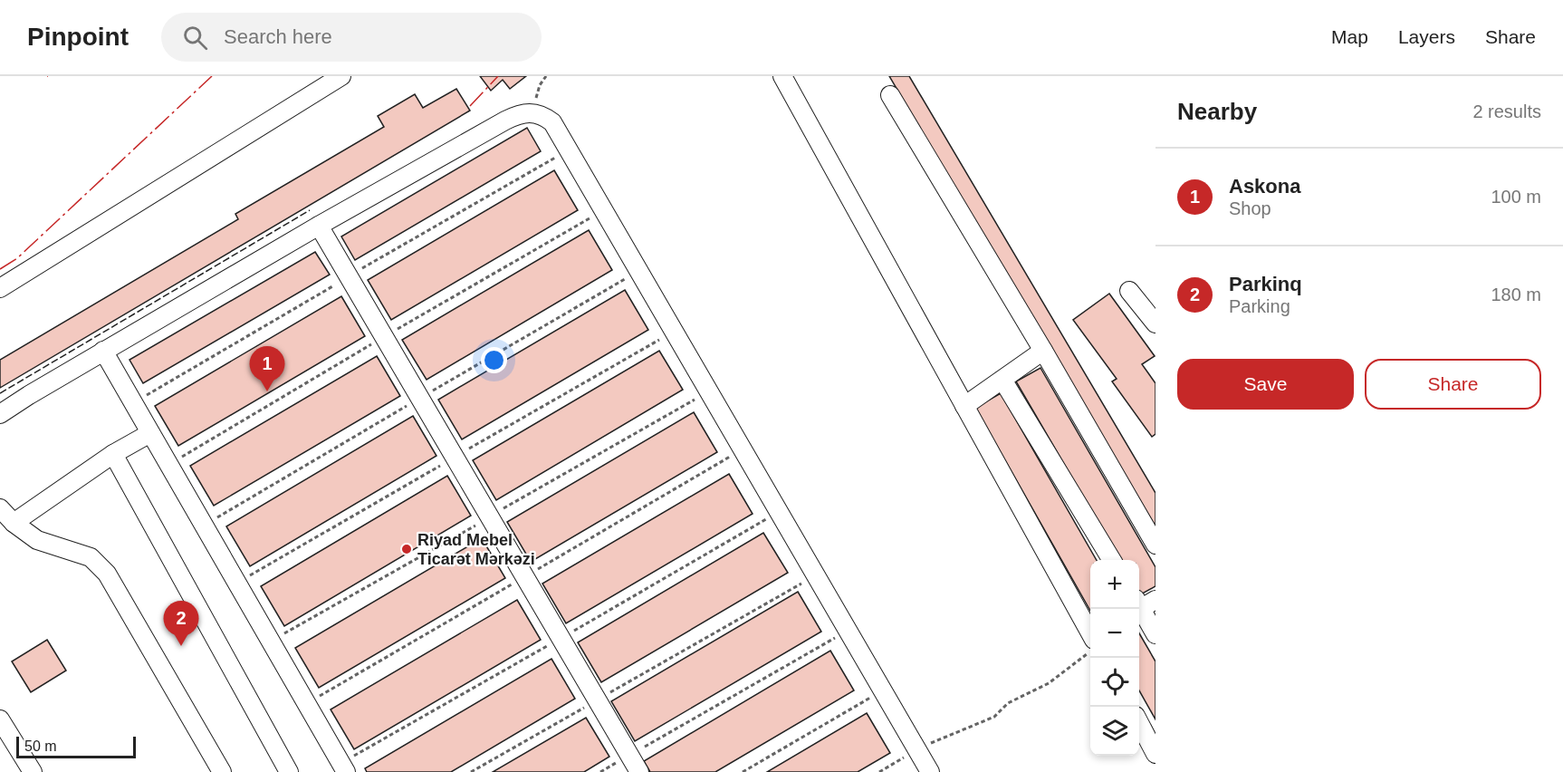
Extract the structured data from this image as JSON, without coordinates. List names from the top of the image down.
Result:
{
  "places": ["Riyad Mebel Ticarət Mərkəzi"],
  "scale_bar": "50 m",
  "page": {
    "header": "Pinpoint",
    "search": "Search here",
    "nav": ["Map", "Layers", "Share"],
    "heading": ["Nearby", "2 results"],
    "list": [
      {
        "mark": "1",
        "name": "Askona",
        "note": "Shop",
        "value": "100 m"
      },
      {
        "mark": "2",
        "name": "Parkinq",
        "note": "Parking",
        "value": "180 m"
      }
    ],
    "buttons": ["Save", "Share"],
    "pins": ["1", "2"],
    "map_buttons": ["+", "−"],
    "scale": "50 m"
  }
}
